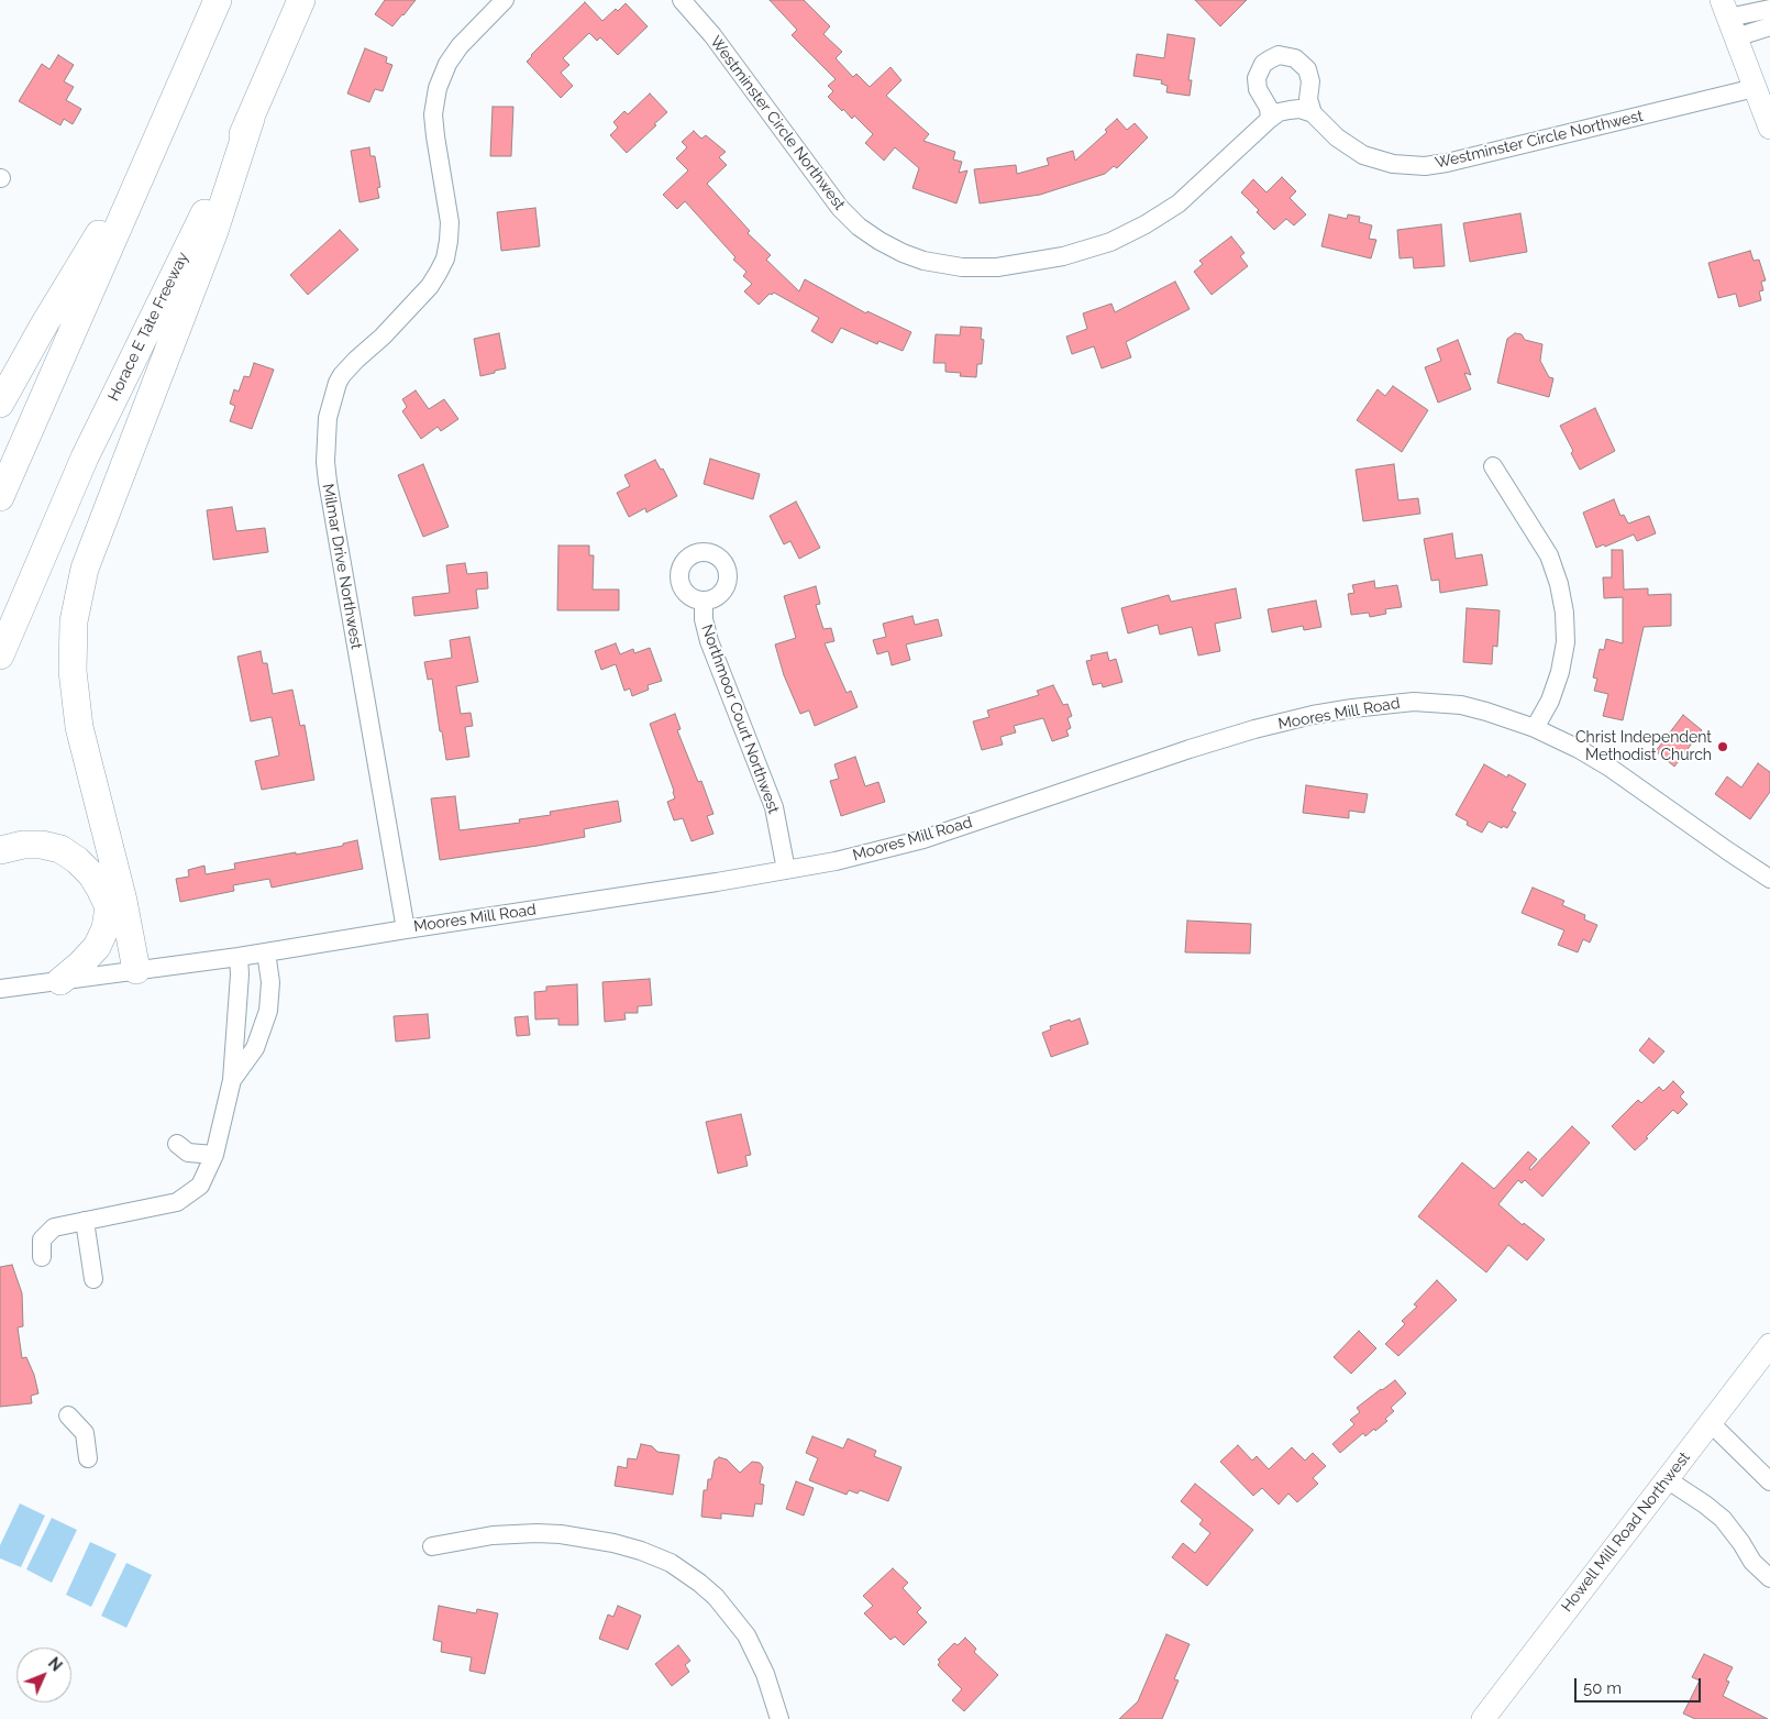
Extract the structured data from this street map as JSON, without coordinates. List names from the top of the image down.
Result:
{
  "streets": {
    "highway": ["Horace E Tate Freeway"],
    "main road": ["Howell Mill Road Northwest"],
    "street": [
      "Westminster Circle Northwest",
      "Milmar Drive Northwest",
      "Moores Mill Road",
      "Northmoor Court Northwest"
    ]
  },
  "crossings": [
    ["Milmar Drive Northwest", "Moores Mill Road"],
    ["Moores Mill Road", "Northmoor Court Northwest"]
  ],
  "places": ["Christ Independent Methodist Church"],
  "scale_bar": "50 m",
  "north": "top right"
}
